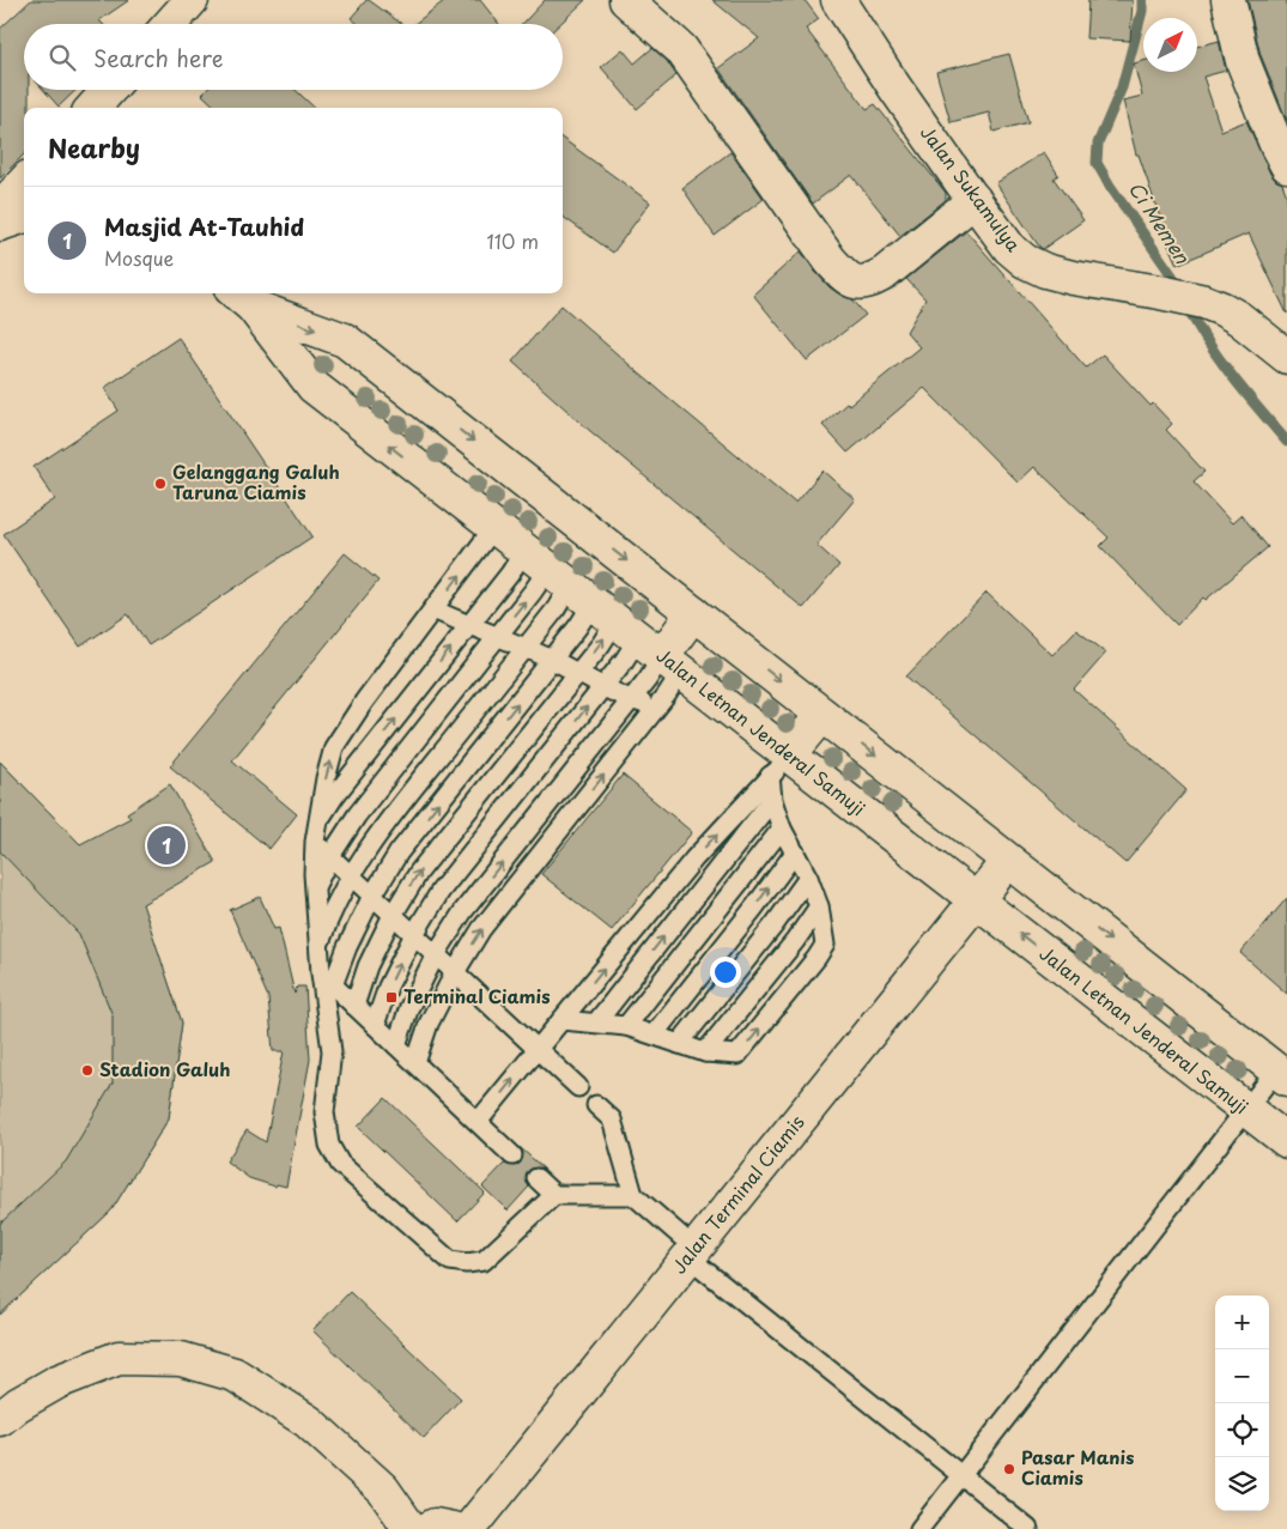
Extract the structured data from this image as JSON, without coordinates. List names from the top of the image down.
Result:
{
  "streets": {
    "street": ["Jalan Sukamulya", "Jalan Letnan Jenderal Samuji", "Jalan Terminal Ciamis"]
  },
  "crossings": [
    ["Jalan Letnan Jenderal Samuji", "Jalan Terminal Ciamis"]
  ],
  "water": ["Ci Memen"],
  "places": {
    "other": ["Gelanggang Galuh Taruna Ciamis", "Stadion Galuh", "Pasar Manis Ciamis"],
    "transit": ["Terminal Ciamis"]
  },
  "north": "top right",
  "page": {
    "search": "Search here",
    "heading": "Nearby",
    "list": [
      {
        "mark": "1",
        "name": "Masjid At-Tauhid",
        "note": "Mosque",
        "value": "110 m"
      }
    ],
    "pins": "1",
    "map_buttons": ["+", "−"]
  }
}
